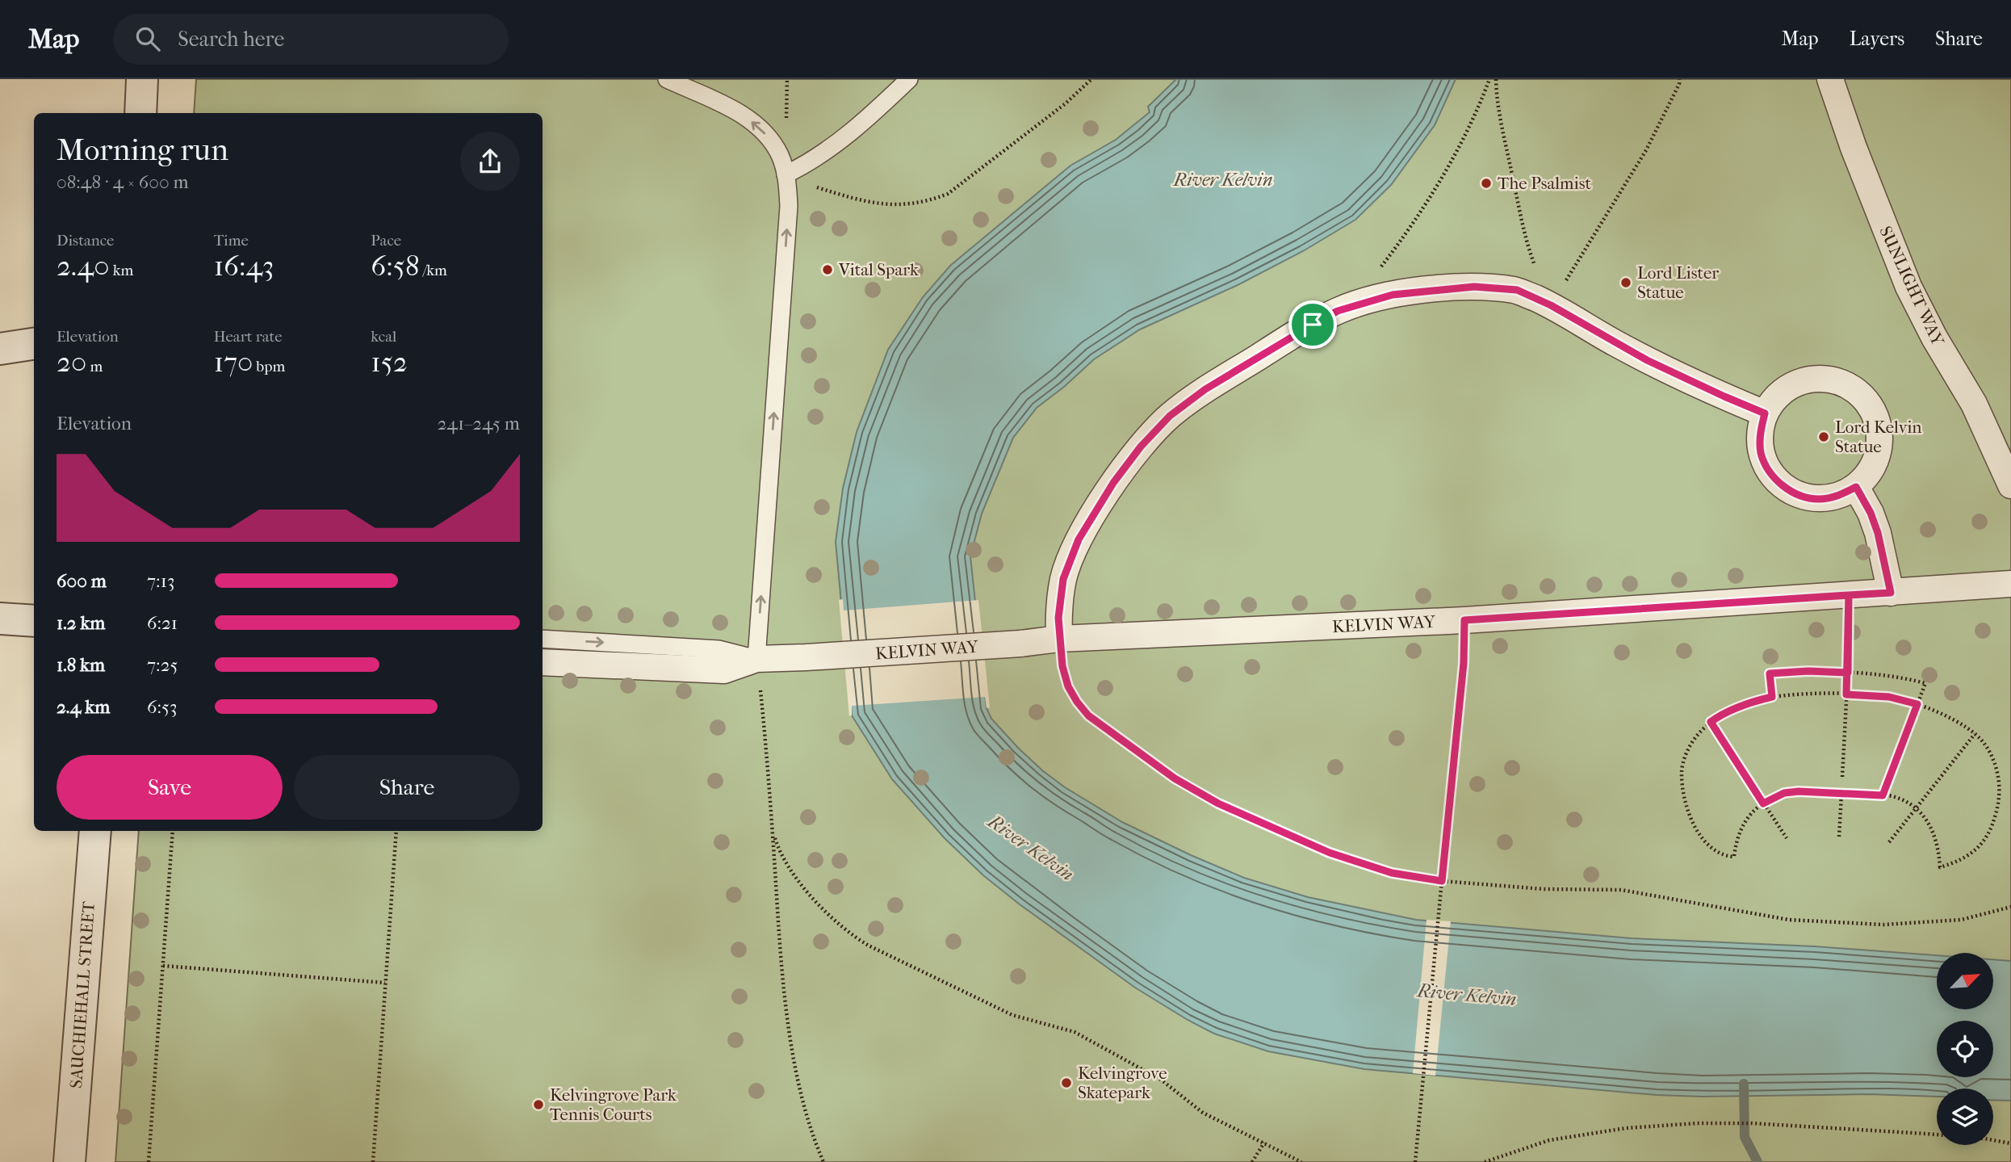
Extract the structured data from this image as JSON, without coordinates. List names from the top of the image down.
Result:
{
  "streets": {
    "street": ["SUNLIGHT WAY", "KELVIN WAY", "SAUCHIEHALL STREET"]
  },
  "water": ["River Kelvin"],
  "places": [
    "The Psalmist",
    "Vital Spark",
    "Lord Lister Statue",
    "Lord Kelvin Statue",
    "Kelvingrove Skatepark",
    "Kelvingrove Park Tennis Courts"
  ],
  "north": "top right",
  "page": {
    "header": "Map",
    "search": "Search here",
    "nav": ["Map", "Layers", "Share"],
    "heading": ["Morning run", "08:48 · 4 × 600 m"],
    "stats": [
      ["Distance", "2.40 km"],
      ["Time", "16:43"],
      ["Pace", "6:58 /km"],
      ["Elevation", "20 m"],
      ["Heart rate", "170 bpm"],
      ["kcal", "152"]
    ],
    "chart": ["Elevation", "241–245 m"],
    "list": [
      {
        "name": "600 m",
        "note": "7:13"
      },
      {
        "name": "1.2 km",
        "note": "6:21"
      },
      {
        "name": "1.8 km",
        "note": "7:25"
      },
      {
        "name": "2.4 km",
        "note": "6:53"
      }
    ],
    "buttons": ["Save", "Share"]
  }
}
